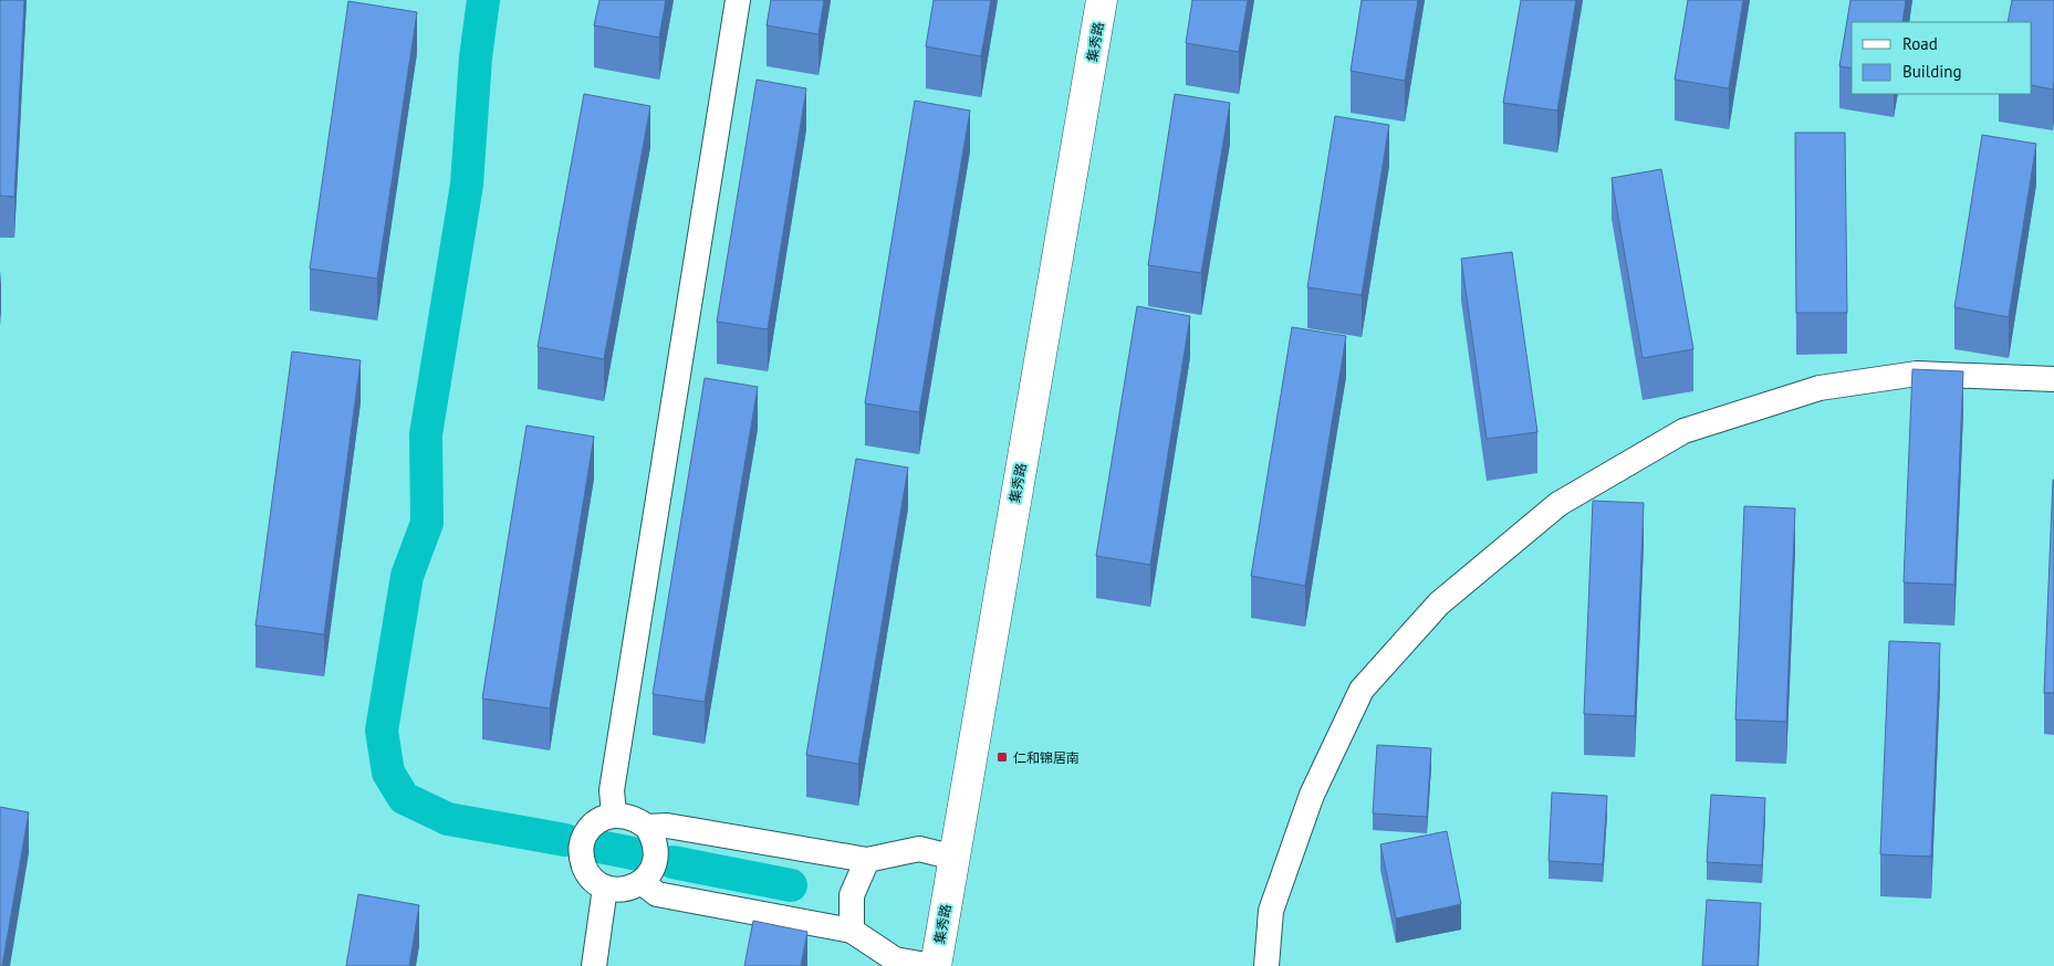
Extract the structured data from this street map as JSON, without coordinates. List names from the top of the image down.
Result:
{
  "streets": {
    "street": ["集秀路"]
  },
  "places": {
    "transit": ["仁和锦居南"]
  },
  "legend": ["Road", "Building"]
}
